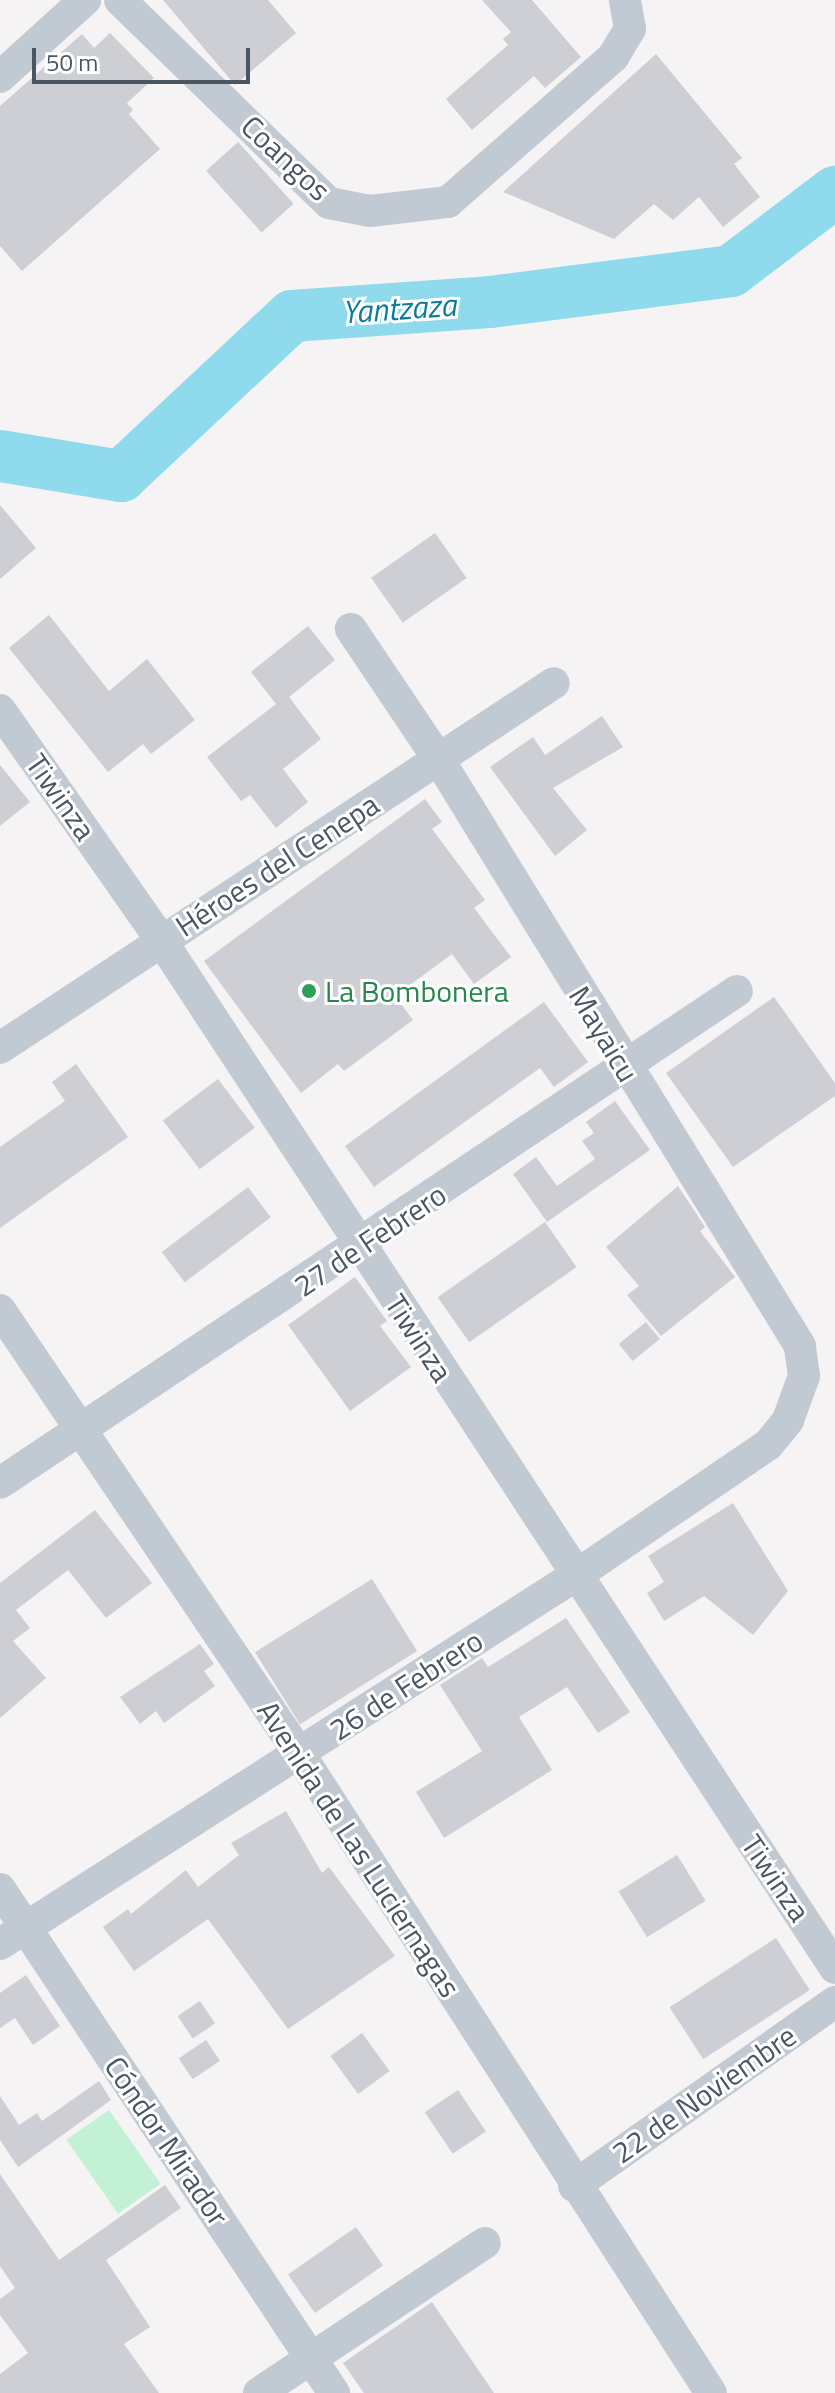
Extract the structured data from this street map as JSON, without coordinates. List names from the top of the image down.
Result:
{
  "streets": {
    "street": [
      "Coangos",
      "Tiwinza",
      "Héroes del Cenepa",
      "Mayaicu",
      "27 de Febrero",
      "26 de Febrero",
      "Avenida de Las Luciernagas",
      "22 de Noviembre",
      "Cóndor Mirador"
    ]
  },
  "crossings": [
    ["Tiwinza", "Héroes del Cenepa"],
    ["Tiwinza", "27 de Febrero"],
    ["Tiwinza", "26 de Febrero"],
    ["Héroes del Cenepa", "Mayaicu"],
    ["Mayaicu", "27 de Febrero"],
    ["Mayaicu", "26 de Febrero"],
    ["27 de Febrero", "Avenida de Las Luciernagas"],
    ["26 de Febrero", "Avenida de Las Luciernagas"],
    ["26 de Febrero", "Cóndor Mirador"],
    ["Avenida de Las Luciernagas", "22 de Noviembre"]
  ],
  "water": ["Yantzaza"],
  "places": ["La Bombonera"],
  "scale_bar": "50 m"
}
